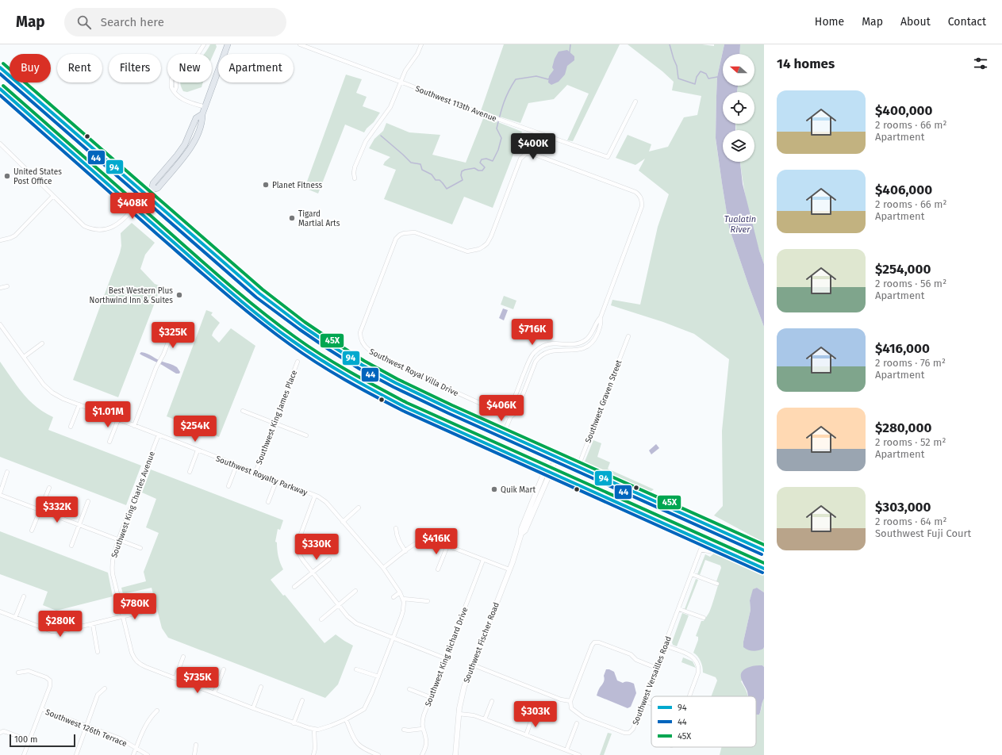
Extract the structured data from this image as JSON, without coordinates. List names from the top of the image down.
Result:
{
  "streets": {
    "street": [
      "Southwest 113th Avenue",
      "Southwest Royal Villa Drive",
      "Southwest Graven Street",
      "Southwest King James Place",
      "Southwest Royalty Parkway",
      "Southwest King Charles Avenue",
      "Southwest Fischer Road",
      "Southwest King Richard Drive",
      "Southwest Versailles Road",
      "Southwest 126th Terrace"
    ]
  },
  "crossings": [
    ["Southwest King James Place", "Southwest Royalty Parkway"],
    ["Southwest Royalty Parkway", "Southwest King Charles Avenue"]
  ],
  "water": ["Tualatin River"],
  "places": [
    "United States Post Office",
    "Planet Fitness",
    "Tigard Martial Arts",
    "Best Western Plus Northwind Inn & Suites",
    "Quik Mart"
  ],
  "lines": ["transit line 45X", "transit line 94", "transit line 44"],
  "legend": ["94", "44", "45X"],
  "scale_bar": "100 m",
  "north": "left",
  "page": {
    "header": "Map",
    "search": "Search here",
    "nav": [
      "Home",
      "Map",
      "About",
      "Contact"
    ],
    "heading": "14 homes",
    "chip": [
      "Buy",
      "Rent",
      "Filters",
      "New",
      "Apartment"
    ],
    "list": [
      {
        "name": "$400,000",
        "note": "2 rooms · 66 m² · Apartment"
      },
      {
        "name": "$406,000",
        "note": "2 rooms · 66 m² · Apartment"
      },
      {
        "name": "$254,000",
        "note": "2 rooms · 56 m² · Apartment"
      },
      {
        "name": "$416,000",
        "note": "2 rooms · 76 m² · Apartment"
      },
      {
        "name": "$280,000",
        "note": "2 rooms · 52 m² · Apartment"
      },
      {
        "name": "$303,000",
        "note": "2 rooms · 64 m² · Southwest Fuji Court"
      }
    ],
    "price": [
      "$400K",
      "$408K",
      "$716K",
      "$325K",
      "$406K",
      "$1.01M",
      "$254K",
      "$332K",
      "$416K",
      "$330K",
      "$780K",
      "$280K",
      "$735K",
      "$303K"
    ],
    "scale": "100 m"
  }
}
